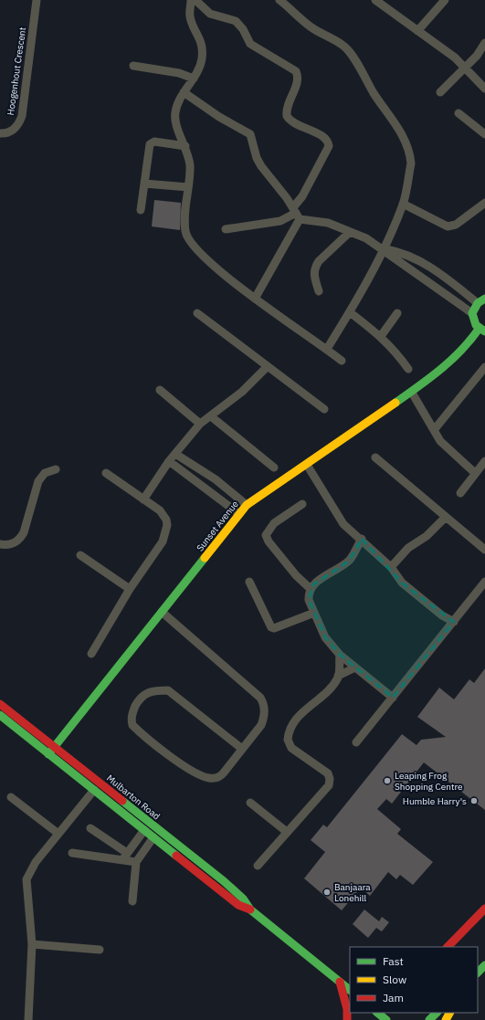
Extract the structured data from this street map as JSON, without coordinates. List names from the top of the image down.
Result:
{
  "streets": {
    "street": ["Hoogenhout Crescent", "Sunset Avenue", "Mulbarton Road"]
  },
  "crossings": [
    ["Sunset Avenue", "Mulbarton Road"]
  ],
  "places": ["Leaping Frog Shopping Centre", "Humble Harry's", "Banjaara Lonehill"],
  "legend": ["Fast", "Slow", "Jam"]
}
